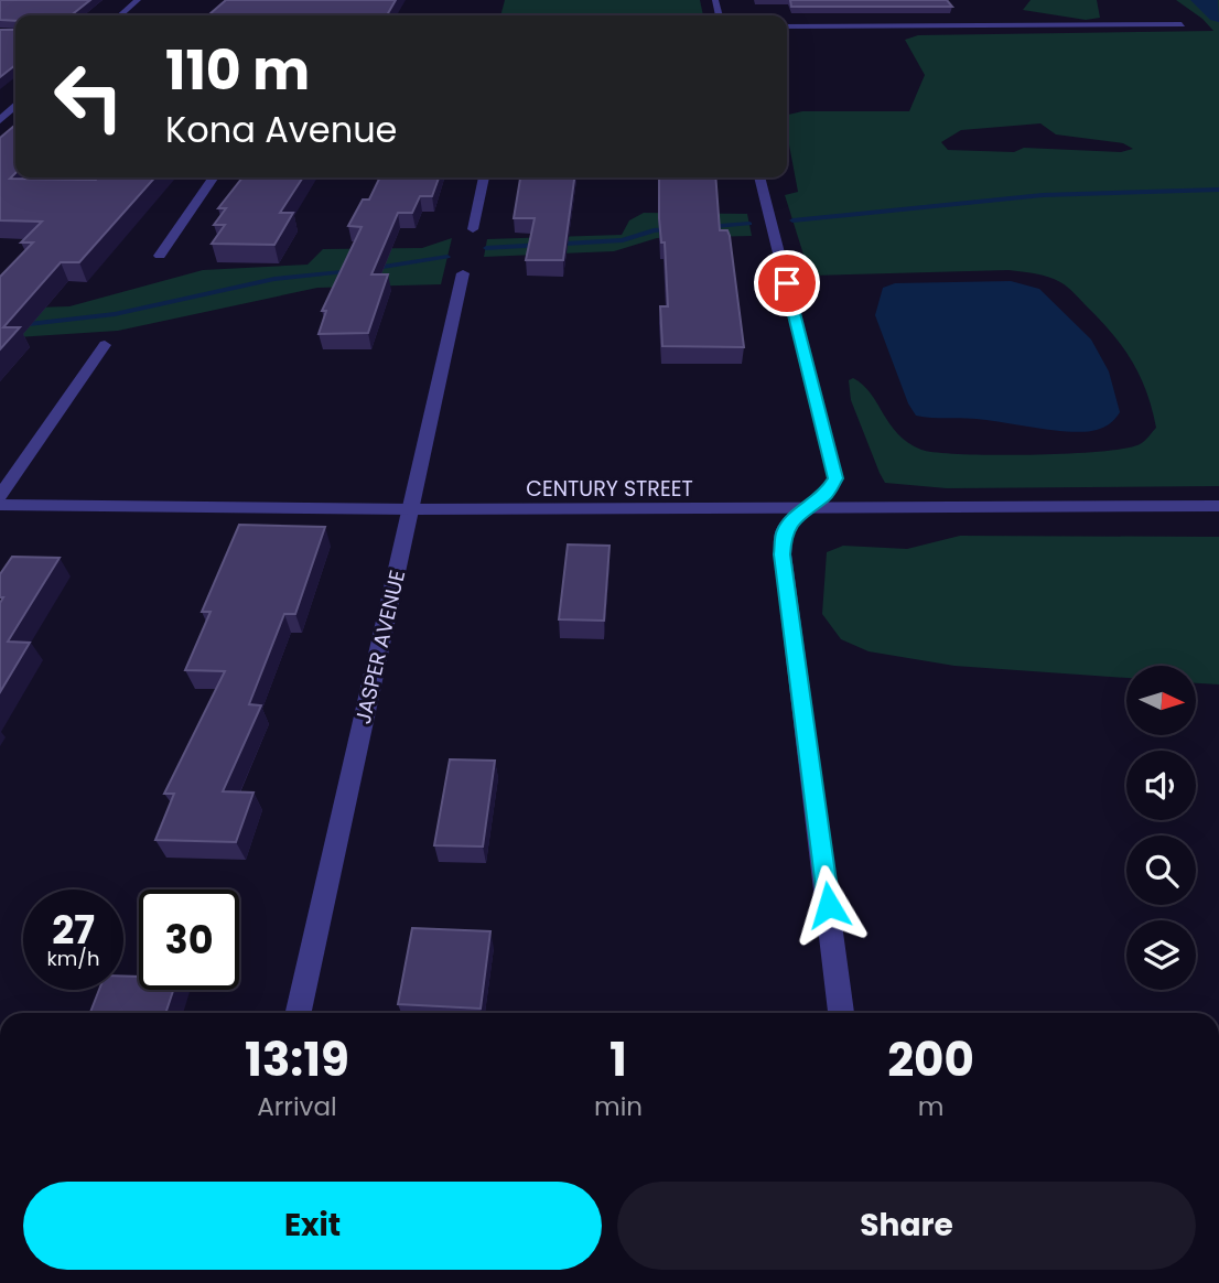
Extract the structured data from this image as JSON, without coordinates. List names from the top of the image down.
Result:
{
  "streets": {
    "street": ["CENTURY STREET", "JASPER AVENUE"]
  },
  "crossings": [
    ["CENTURY STREET", "JASPER AVENUE"]
  ],
  "north": "right",
  "page": {
    "turn": ["110 m", "Kona Avenue"],
    "speed": "27 km/h",
    "limit": "30",
    "eta": [
      "13:19",
      "Arrival",
      "1",
      "min",
      "200",
      "m"
    ],
    "buttons": ["Exit", "Share"]
  }
}
